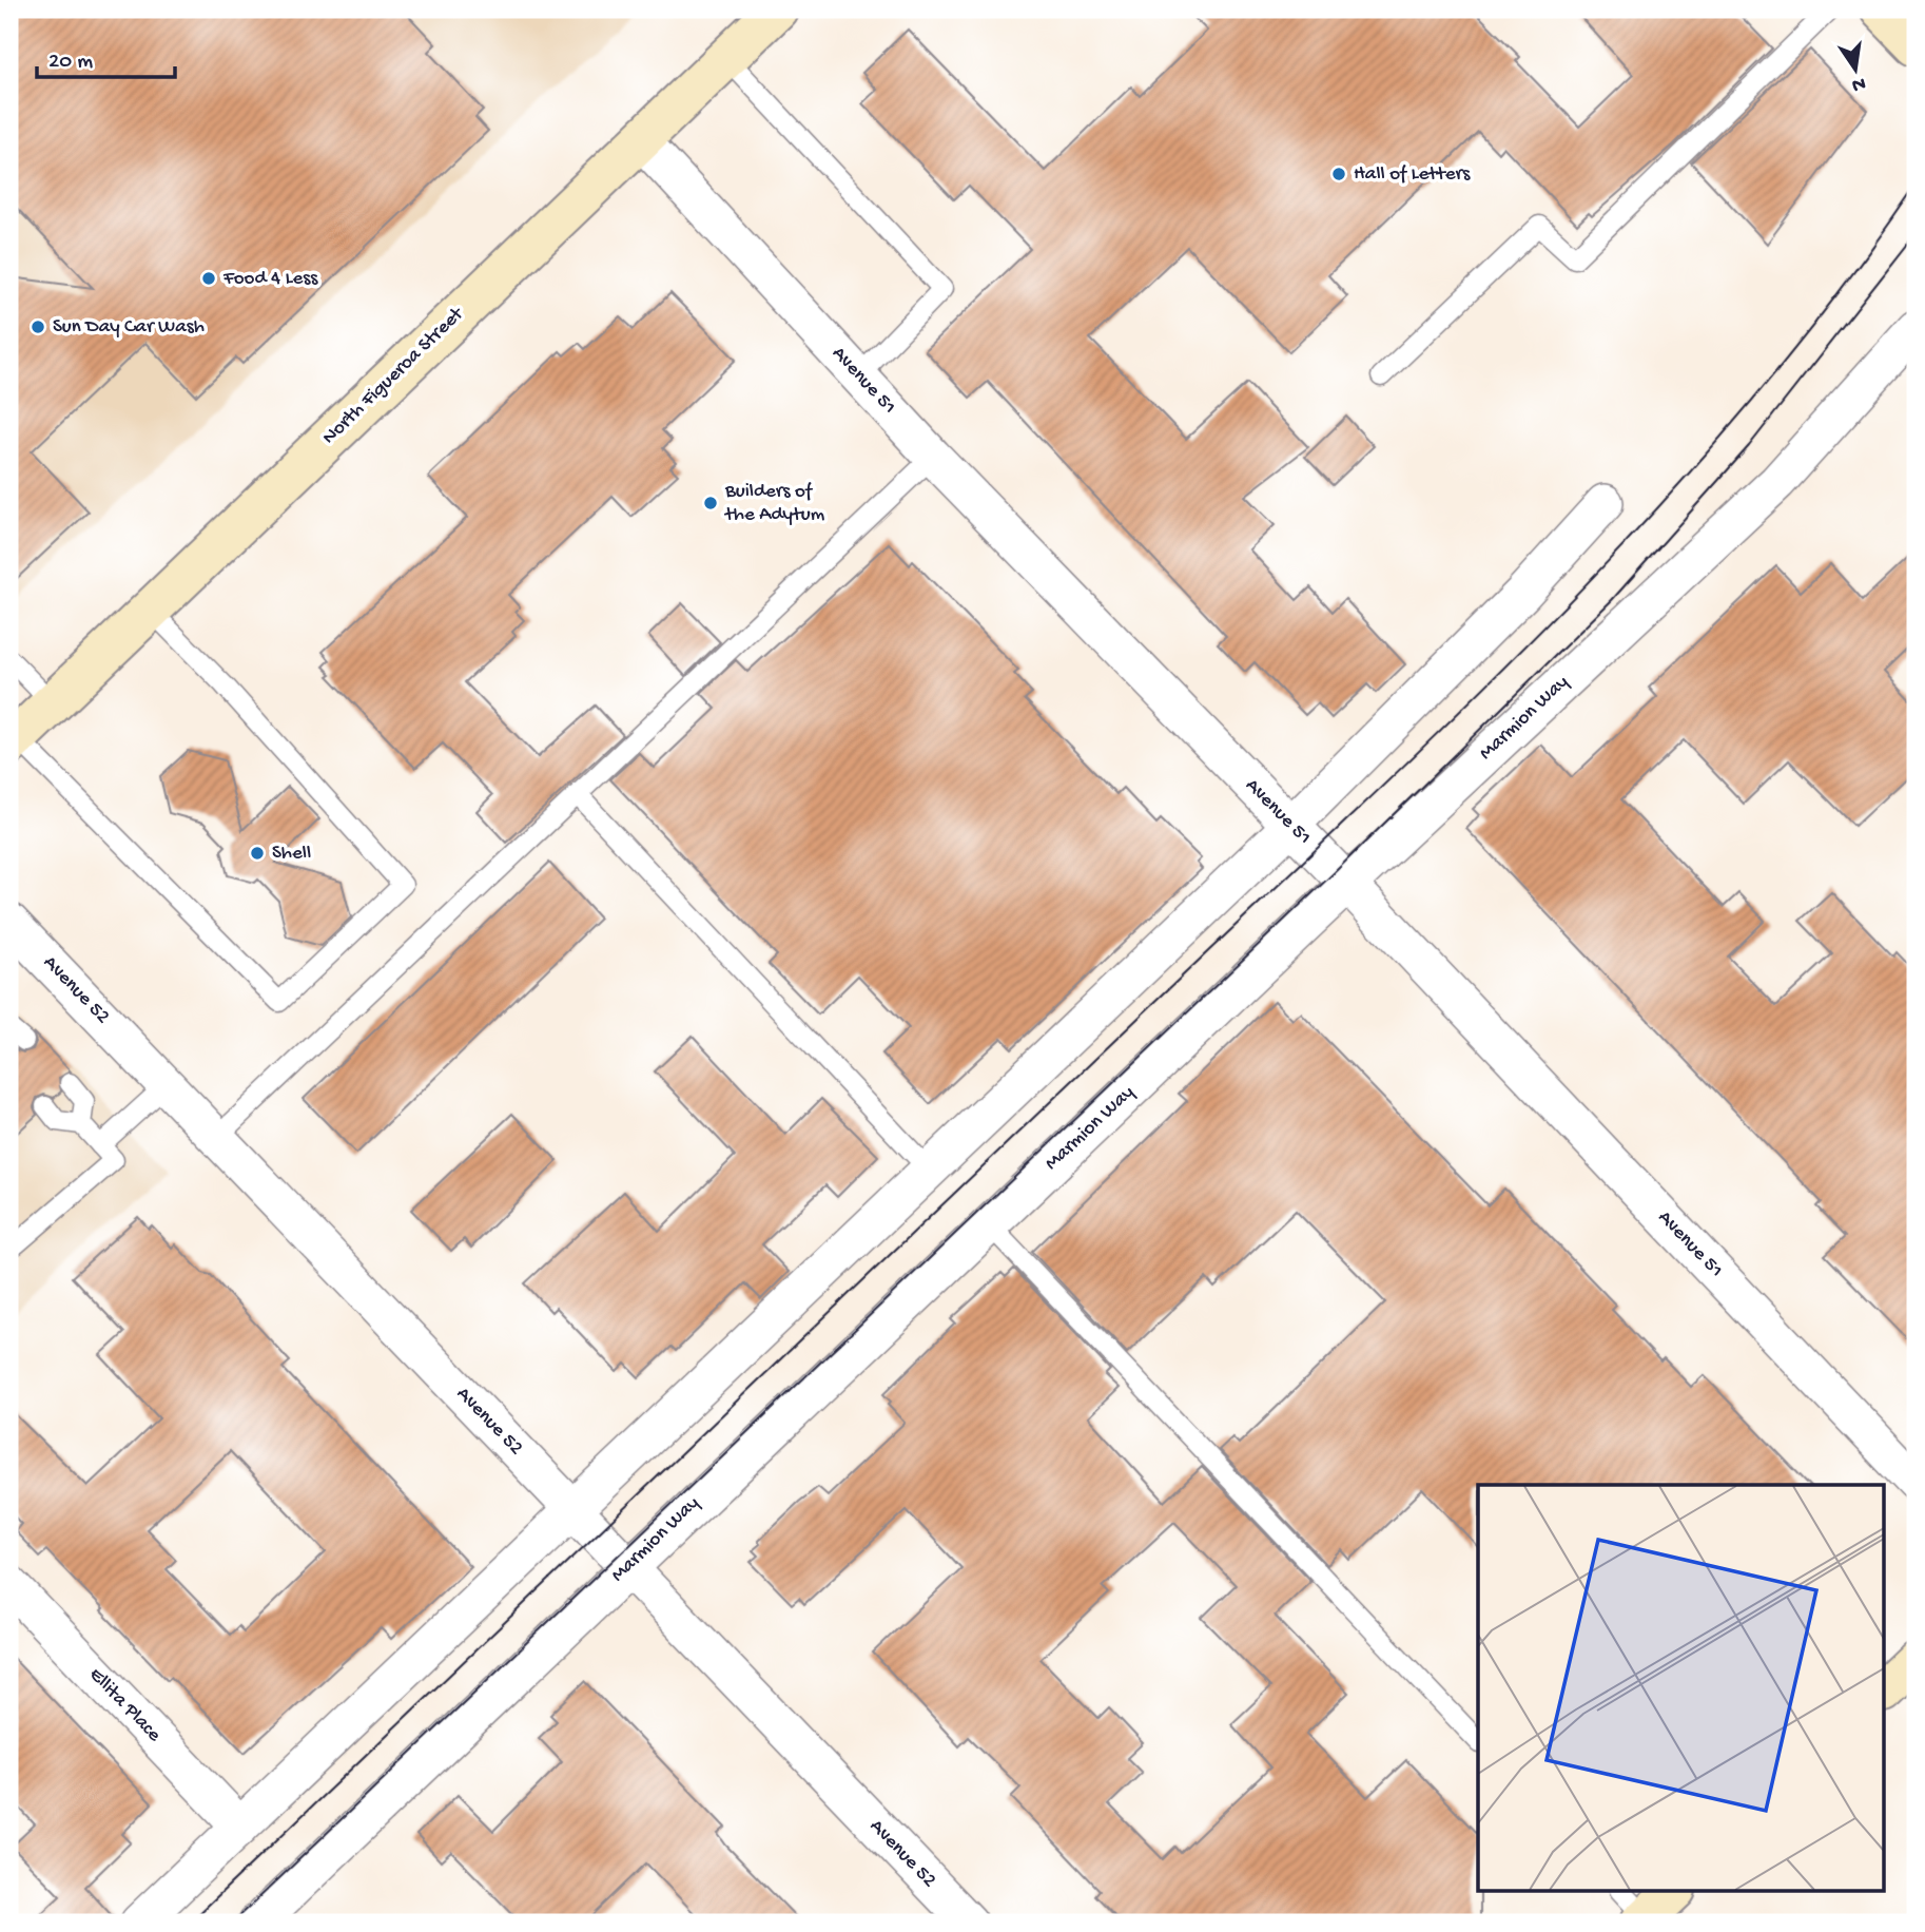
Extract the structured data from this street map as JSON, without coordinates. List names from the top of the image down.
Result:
{
  "streets": {
    "main road": ["North Figueroa Street"],
    "street": [
      "Avenue 51",
      "Marmion Way",
      "Avenue 52",
      "Ellita Place"
    ]
  },
  "crossings": [
    ["North Figueroa Street", "Avenue 51"],
    ["Avenue 51", "Marmion Way"],
    ["Marmion Way", "Avenue 52"]
  ],
  "places": [
    "Hall of Letters",
    "Food 4 Less",
    "Sun Day Car Wash",
    "Builders of the Adytum",
    "Shell"
  ],
  "scale_bar": "20 m",
  "north": "bottom"
}
